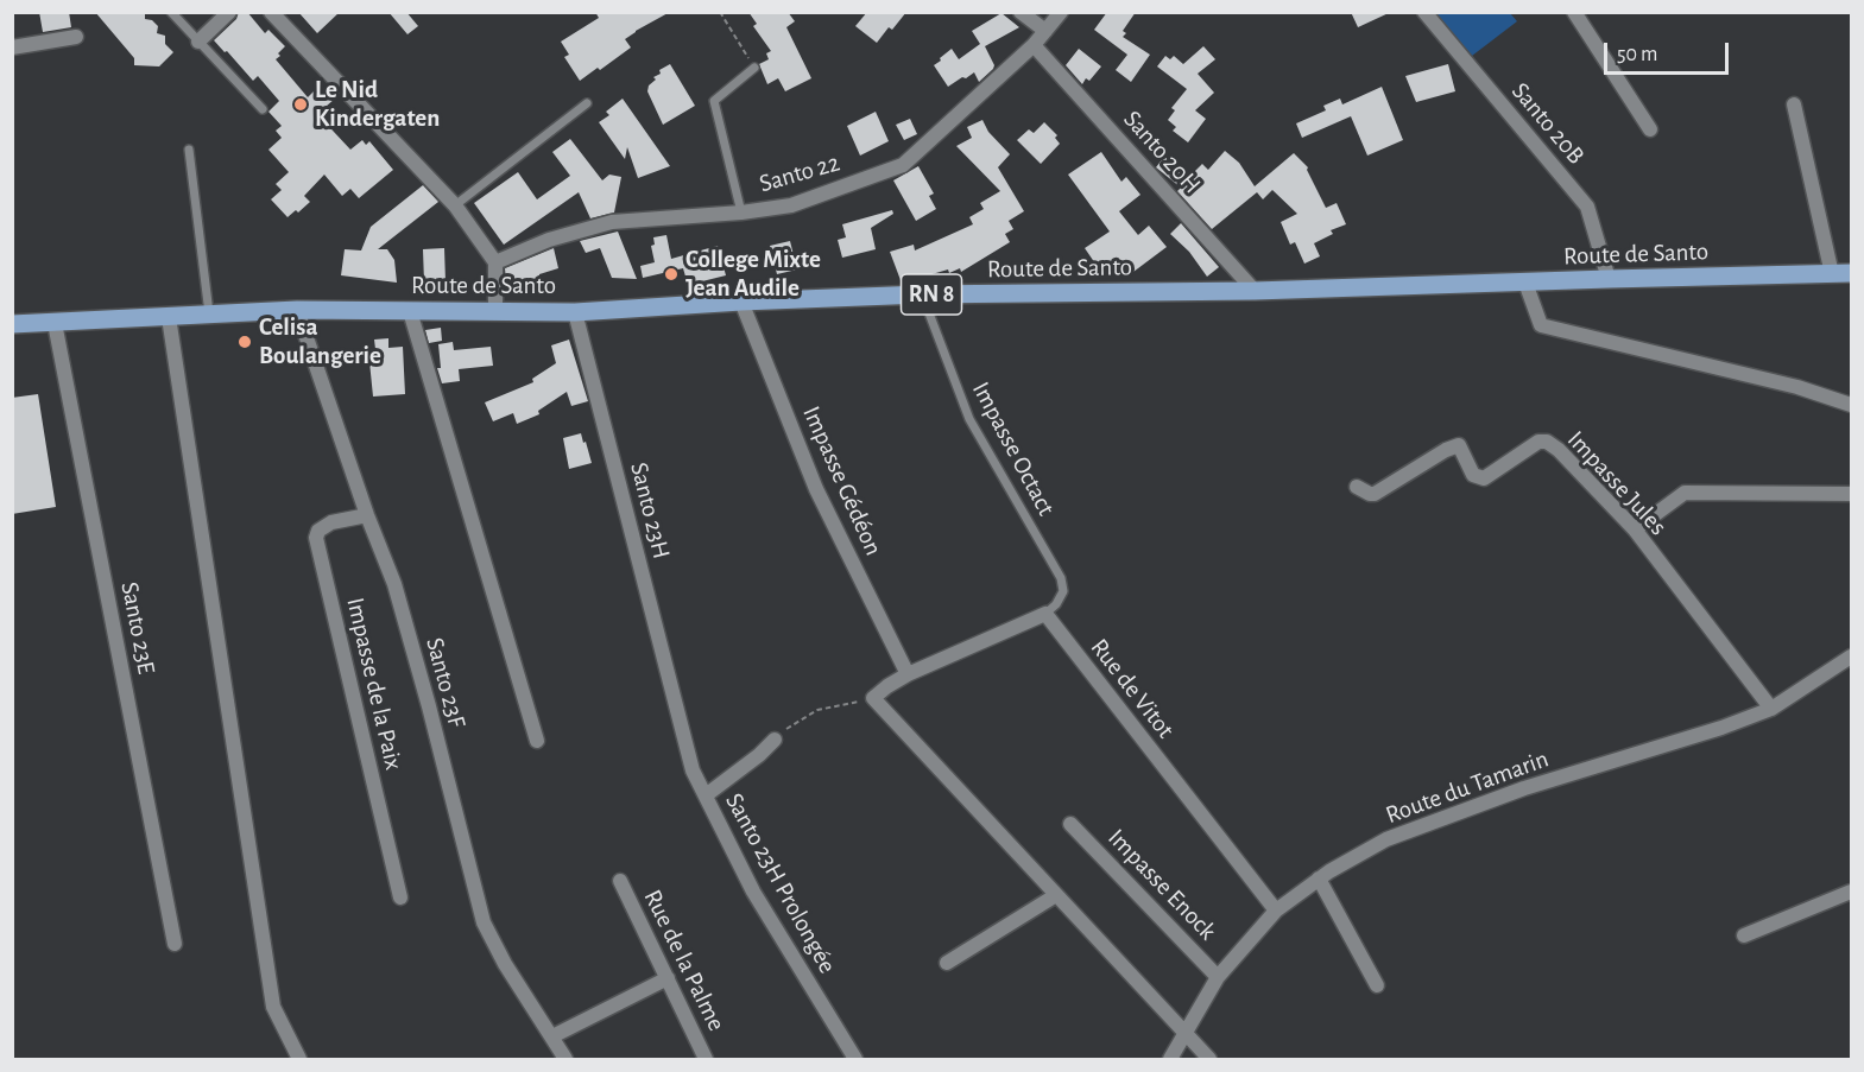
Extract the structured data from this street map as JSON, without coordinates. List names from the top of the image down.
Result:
{
  "streets": {
    "main road": ["Route de Santo", "RN 8"],
    "street": [
      "Santo 20B",
      "Santo 20H",
      "Santo 22",
      "Impasse Gédéon",
      "Impasse Jules",
      "Santo 23H",
      "Santo 23E",
      "Santo 23F",
      "Impasse de la Paix",
      "Rue de Vitot",
      "Route du Tamarin",
      "Santo 23H Prolongée",
      "Impasse Enock",
      "Rue de la Palme"
    ],
    "lane": ["Impasse Octact"]
  },
  "crossings": [
    ["Santo 20B", "Route de Santo"],
    ["Santo 20H", "Santo 22"],
    ["Santo 20H", "Route de Santo"],
    ["Route de Santo", "Impasse Octact"],
    ["Route de Santo", "Impasse Gédéon"],
    ["Route de Santo", "Santo 23H"],
    ["Route de Santo", "Santo 23E"],
    ["Route de Santo", "Santo 23F"],
    ["Impasse Octact", "Rue de Vitot"],
    ["Impasse Jules", "Route du Tamarin"],
    ["Santo 23H", "Santo 23H Prolongée"],
    ["Santo 23F", "Impasse de la Paix"],
    ["Rue de Vitot", "Route du Tamarin"],
    ["Route du Tamarin", "Impasse Enock"]
  ],
  "places": ["Le Nid Kindergaten", "College Mixte Jean Audile", "Celisa Boulangerie"],
  "scale_bar": "50 m"
}
